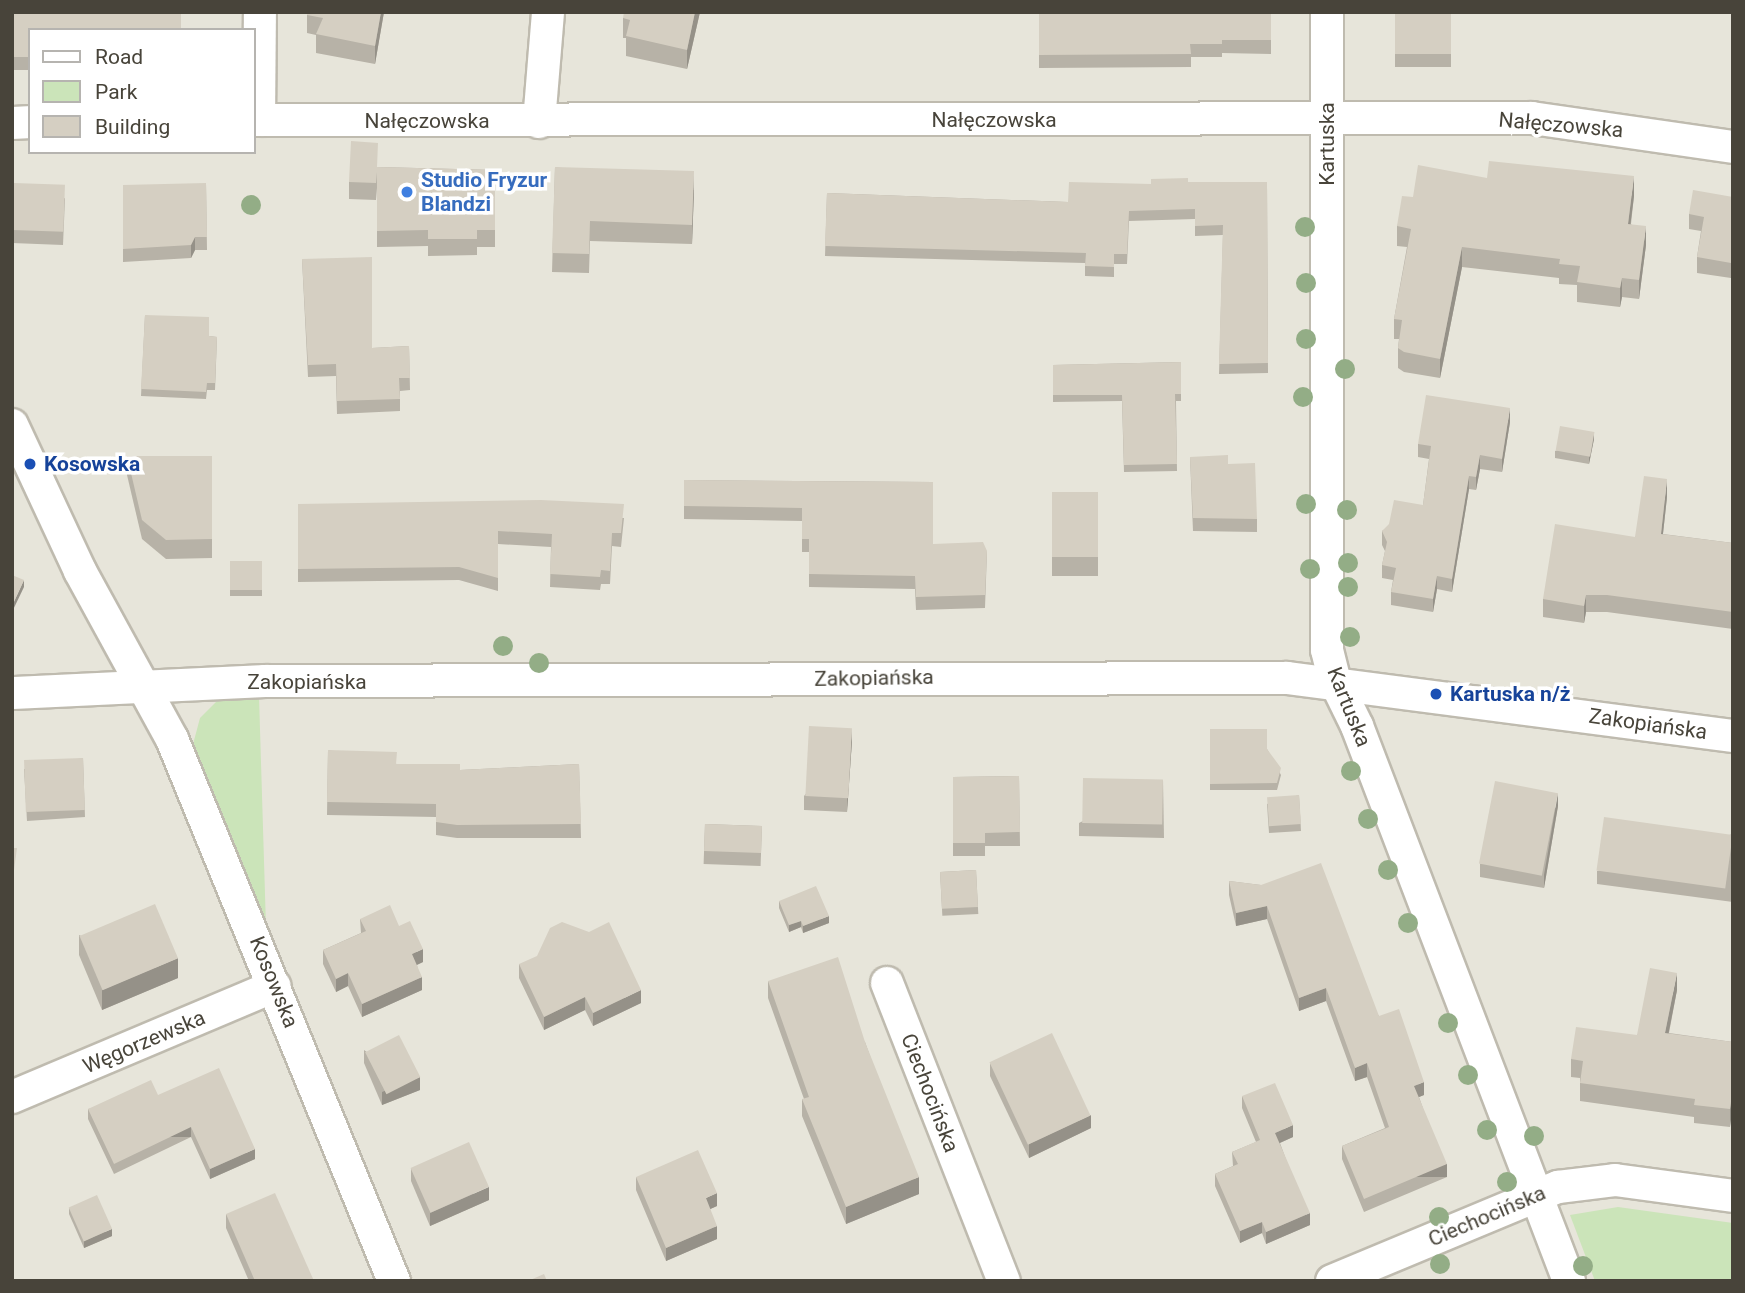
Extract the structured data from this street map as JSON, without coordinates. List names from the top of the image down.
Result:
{
  "streets": {
    "street": [
      "Nałęczowska",
      "Kartuska",
      "Zakopiańska",
      "Kosowska",
      "Węgorzewska",
      "Ciechocińska"
    ]
  },
  "crossings": [
    ["Nałęczowska", "Kartuska"],
    ["Kartuska", "Zakopiańska"],
    ["Kartuska", "Ciechocińska"],
    ["Zakopiańska", "Kosowska"],
    ["Kosowska", "Węgorzewska"]
  ],
  "places": ["Studio Fryzur Blandzi", "Kosowska", "Kartuska n/ż"],
  "legend": ["Road", "Park", "Building"]
}
